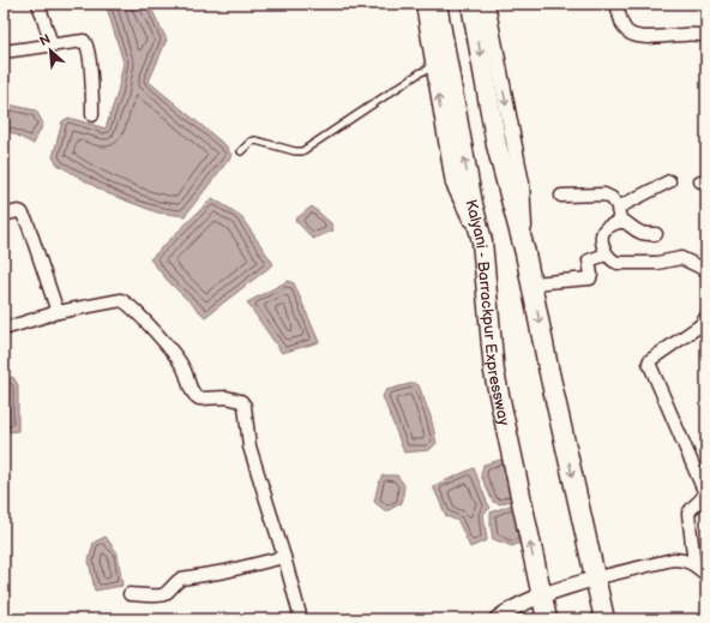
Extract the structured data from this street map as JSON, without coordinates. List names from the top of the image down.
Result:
{
  "streets": {
    "highway": ["Kalyani - Barrackpur Expressway"]
  },
  "north": "top left"
}
